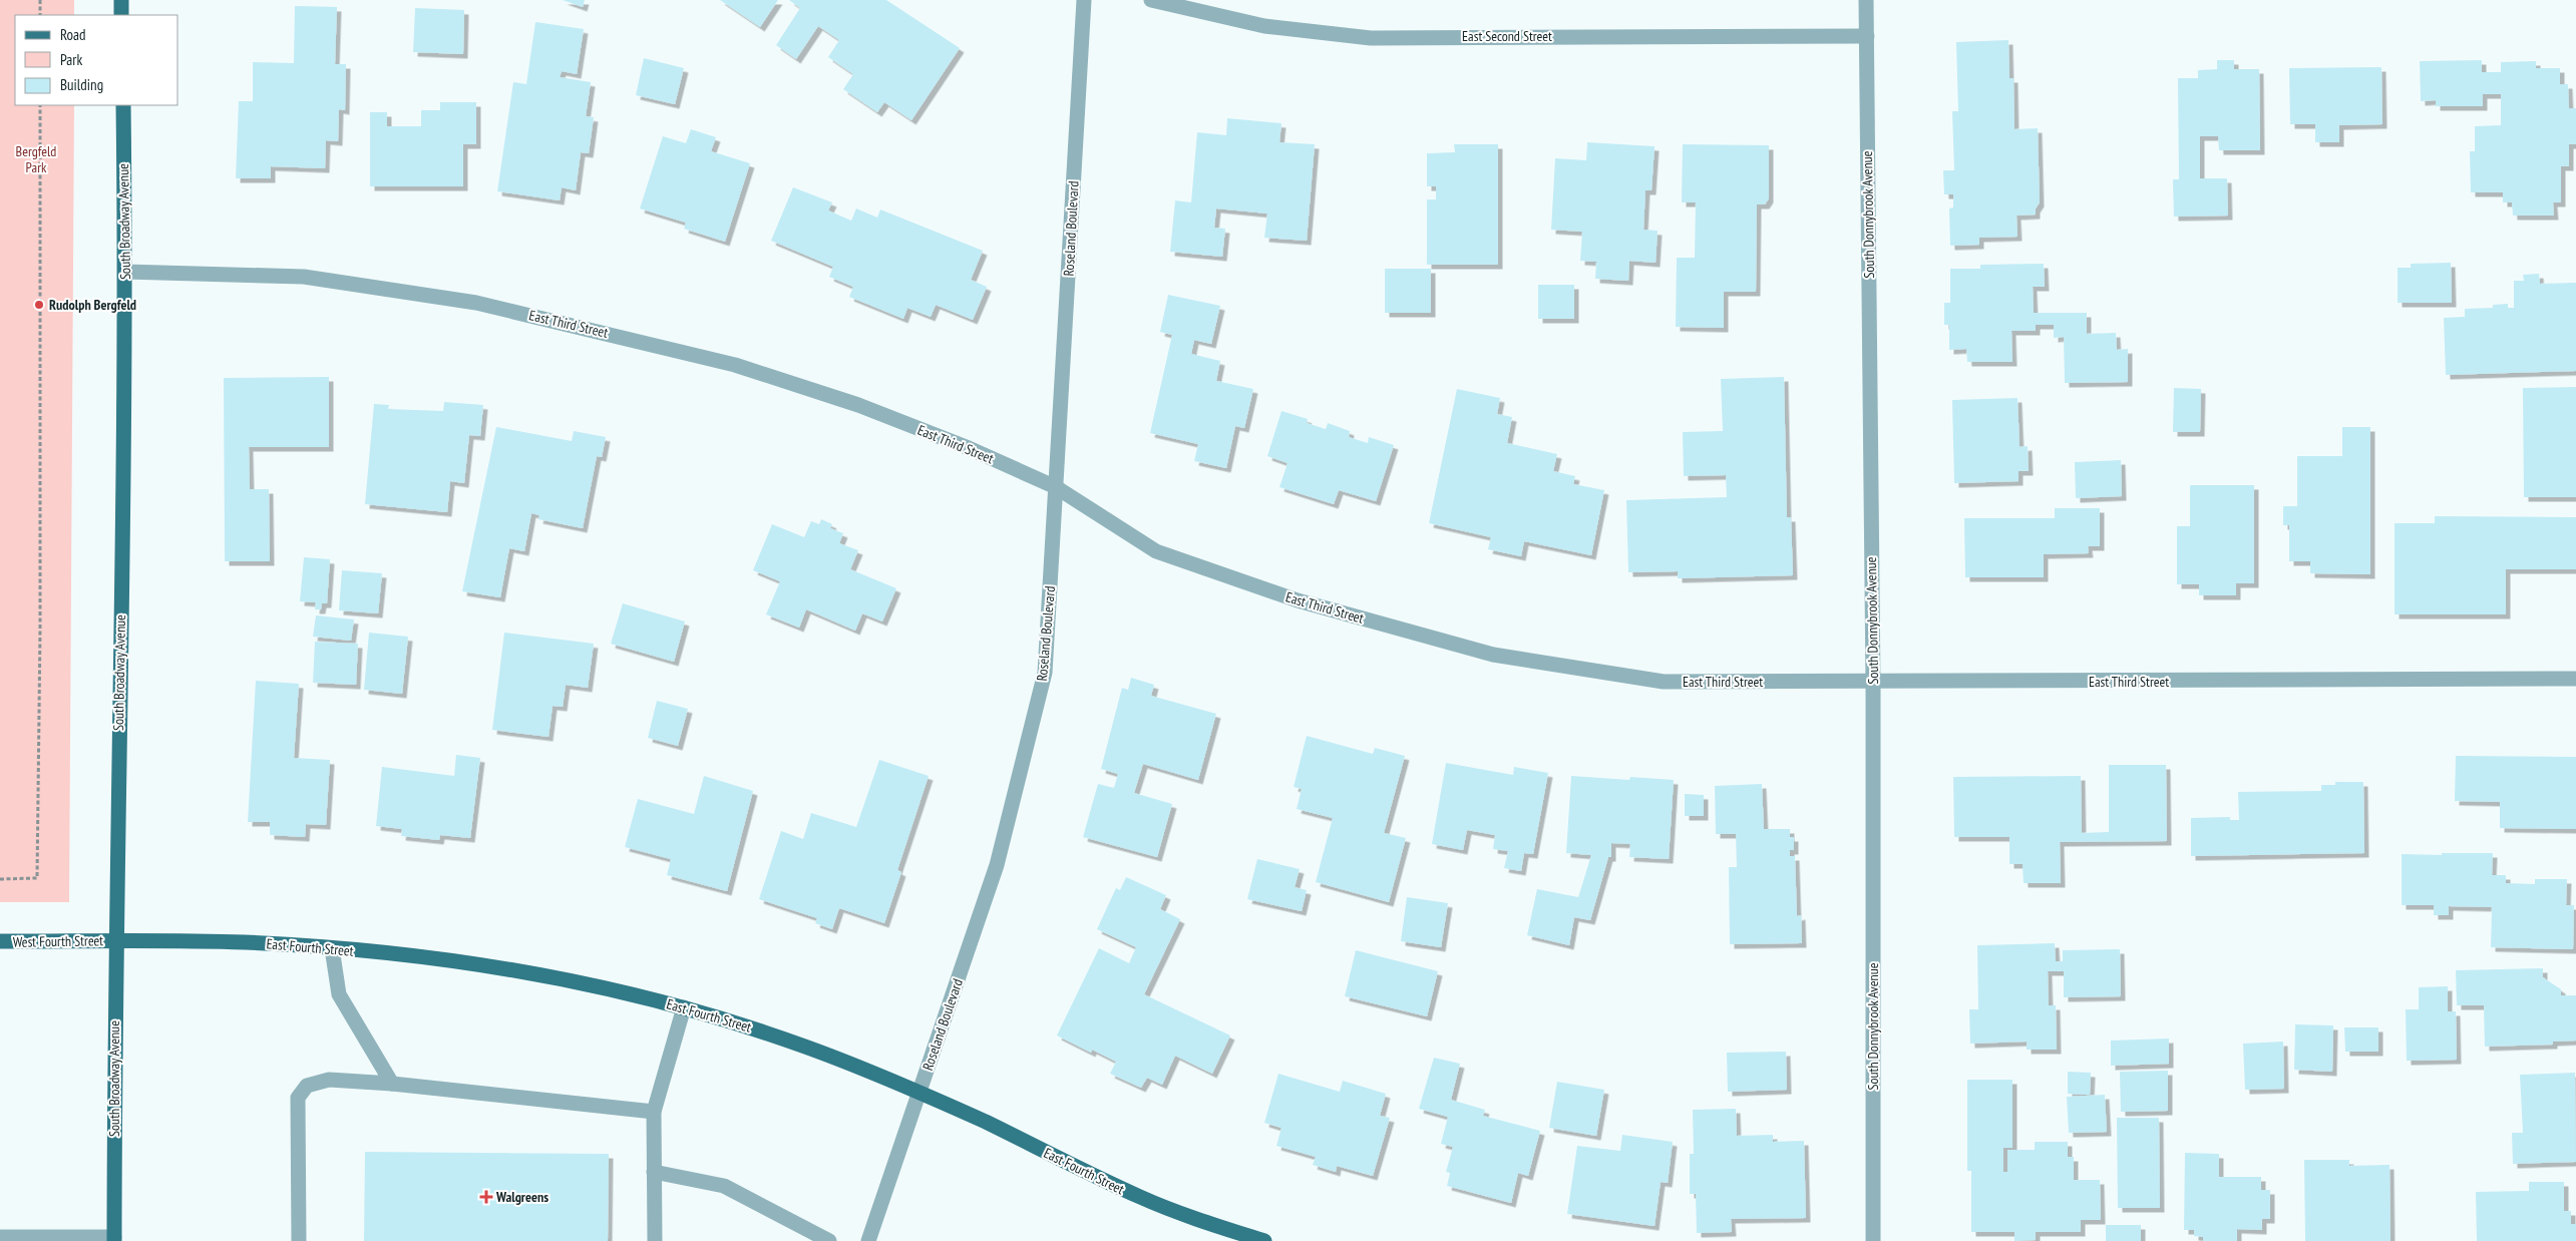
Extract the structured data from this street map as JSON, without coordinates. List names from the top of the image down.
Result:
{
  "streets": {
    "main road": ["South Broadway Avenue", "West Fourth Street", "East Fourth Street"],
    "street": [
      "East Second Street",
      "South Donnybrook Avenue",
      "Roseland Boulevard",
      "East Third Street"
    ]
  },
  "crossings": [
    ["East Second Street", "South Donnybrook Avenue"],
    ["South Donnybrook Avenue", "East Third Street"],
    ["South Broadway Avenue", "East Third Street"],
    ["South Broadway Avenue", "West Fourth Street"],
    ["South Broadway Avenue", "East Fourth Street"],
    ["Roseland Boulevard", "East Third Street"],
    ["Roseland Boulevard", "East Fourth Street"],
    ["West Fourth Street", "East Fourth Street"]
  ],
  "parks": ["Bergfeld Park"],
  "places": {
    "other": ["Rudolph Bergfeld"],
    "health": ["Walgreens"]
  },
  "legend": ["Road", "Park", "Building"]
}
